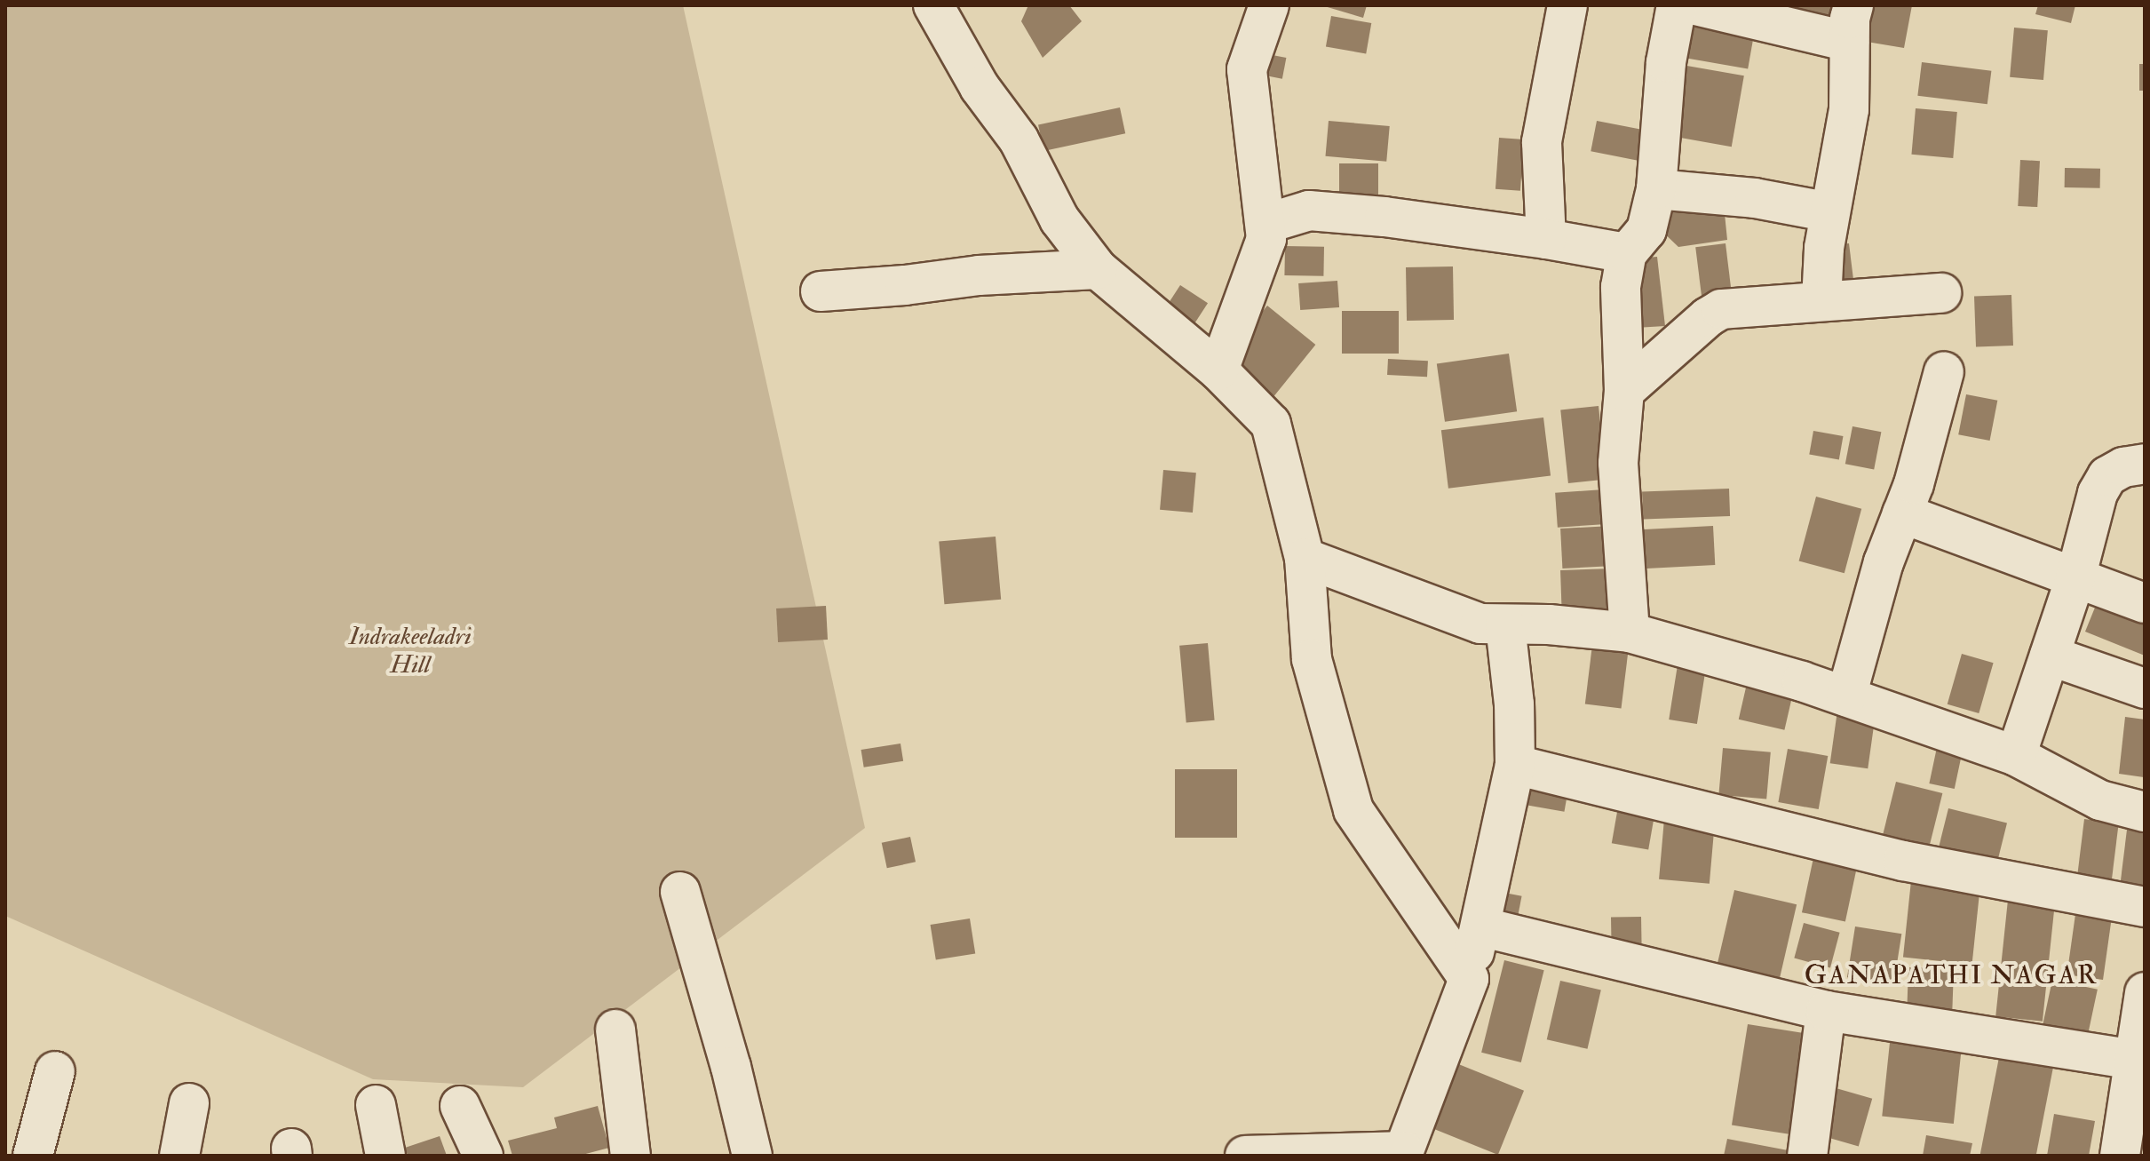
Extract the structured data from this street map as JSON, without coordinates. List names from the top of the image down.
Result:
{
  "districts": ["GANAPATHI NAGAR"],
  "parks": ["Indrakeeladri Hill"]
}
